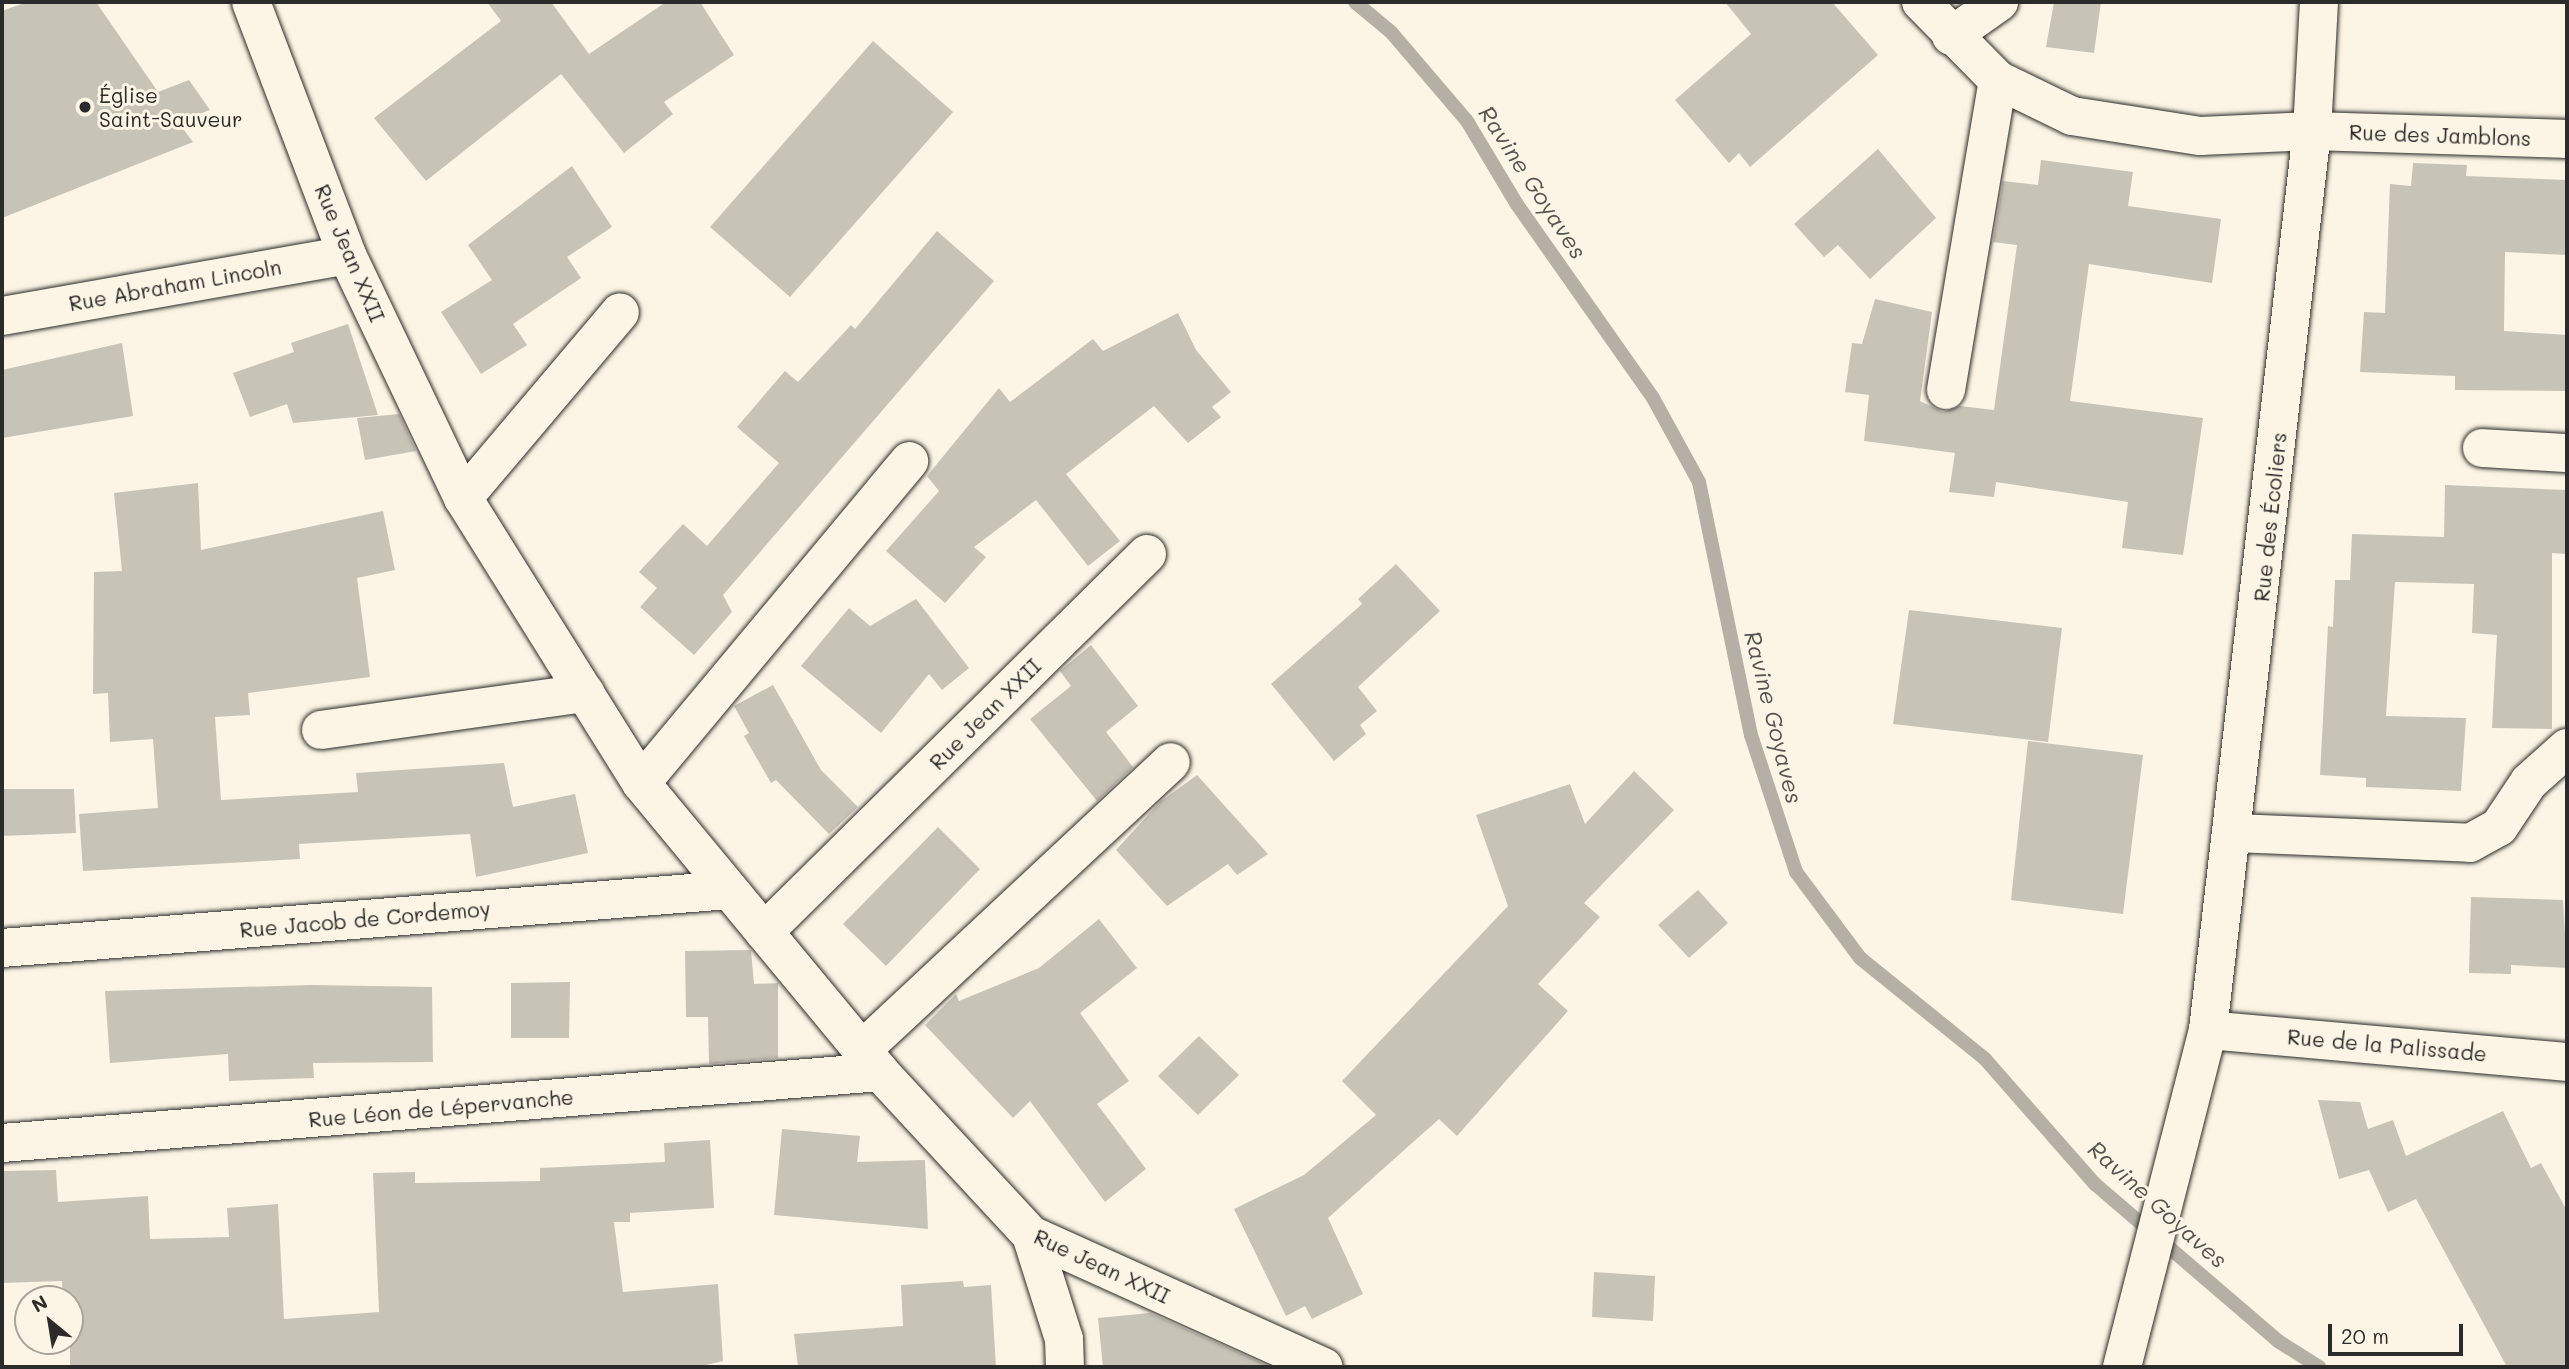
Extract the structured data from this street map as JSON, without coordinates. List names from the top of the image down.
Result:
{
  "streets": {
    "street": [
      "Rue des Jamblons",
      "Rue Jean XXII",
      "Rue Abraham Lincoln",
      "Rue des Écoliers",
      "Rue Jacob de Cordemoy",
      "Rue de la Palissade",
      "Rue Léon de Lépervanche"
    ]
  },
  "crossings": [
    ["Rue des Jamblons", "Rue des Écoliers"],
    ["Rue Jean XXII", "Rue Abraham Lincoln"],
    ["Rue Jean XXII", "Rue Jacob de Cordemoy"],
    ["Rue Jean XXII", "Rue Léon de Lépervanche"],
    ["Rue des Écoliers", "Rue de la Palissade"]
  ],
  "water": ["Ravine Goyaves"],
  "places": ["Église Saint-Sauveur"],
  "scale_bar": "20 m",
  "north": "top left"
}
